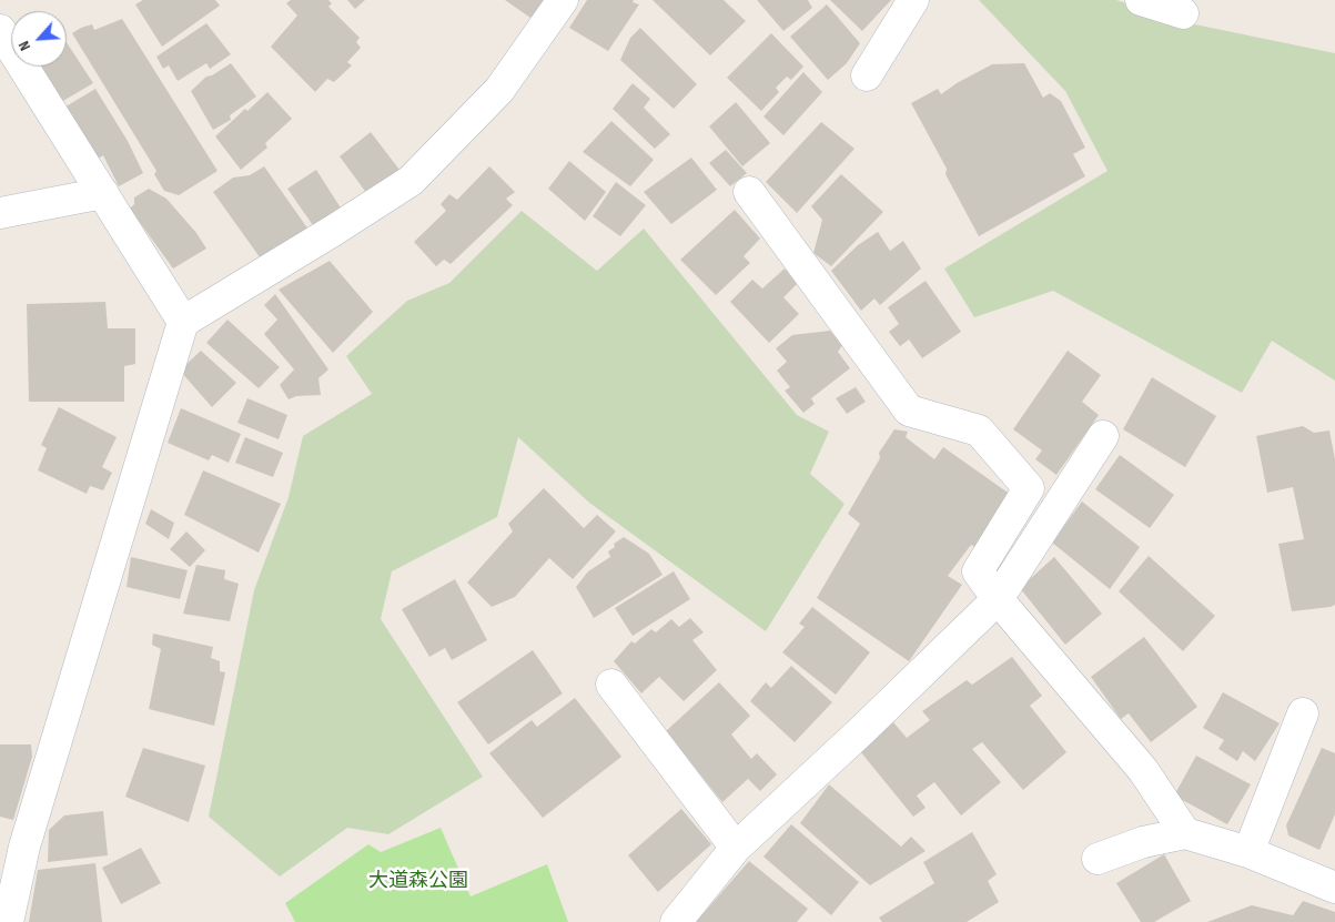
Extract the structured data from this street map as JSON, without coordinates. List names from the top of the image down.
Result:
{
  "parks": ["大道森公園"],
  "north": "bottom left"
}
